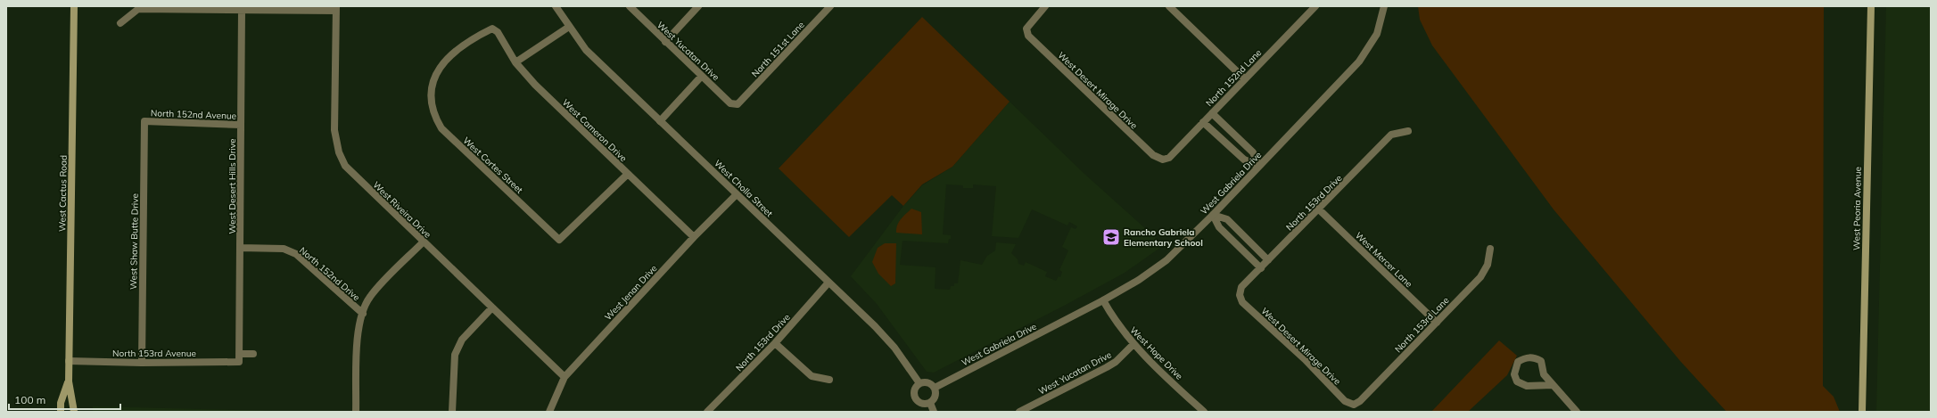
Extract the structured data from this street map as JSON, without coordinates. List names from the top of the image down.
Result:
{
  "streets": {
    "main road": ["West Cactus Road", "West Peoria Avenue"],
    "street": [
      "North 151st Lane",
      "West Yucatan Drive",
      "North 152nd Lane",
      "West Desert Mirage Drive",
      "North 152nd Avenue",
      "West Cameron Drive",
      "West Cortes Street",
      "West Gabriela Drive",
      "West Desert Hills Drive",
      "West Cholla Street",
      "North 153rd Drive",
      "West Riveira Drive",
      "West Shaw Butte Drive",
      "West Mercer Lane",
      "North 152nd Drive",
      "West Jenan Drive",
      "North 153rd Lane",
      "North 153rd Avenue",
      "West Hope Drive"
    ]
  },
  "crossings": [
    ["North 151st Lane", "West Yucatan Drive"],
    ["West Yucatan Drive", "West Hope Drive"],
    ["North 152nd Lane", "West Desert Mirage Drive"],
    ["West Desert Mirage Drive", "North 153rd Drive"],
    ["West Desert Mirage Drive", "North 153rd Lane"],
    ["North 152nd Avenue", "West Desert Hills Drive"],
    ["North 152nd Avenue", "West Shaw Butte Drive"],
    ["West Cameron Drive", "West Cortes Street"],
    ["West Cameron Drive", "West Jenan Drive"],
    ["West Gabriela Drive", "West Cholla Street"],
    ["West Gabriela Drive", "West Hope Drive"],
    ["West Desert Hills Drive", "North 152nd Drive"],
    ["West Desert Hills Drive", "North 153rd Avenue"],
    ["West Cholla Street", "North 153rd Drive"],
    ["West Cholla Street", "West Jenan Drive"],
    ["West Cactus Road", "North 153rd Avenue"],
    ["North 153rd Drive", "West Mercer Lane"],
    ["West Riveira Drive", "West Jenan Drive"],
    ["West Shaw Butte Drive", "North 153rd Avenue"],
    ["West Mercer Lane", "North 153rd Lane"]
  ],
  "places": {
    "school or university": ["Rancho Gabriela Elementary School"]
  },
  "scale_bar": "100 m"
}
